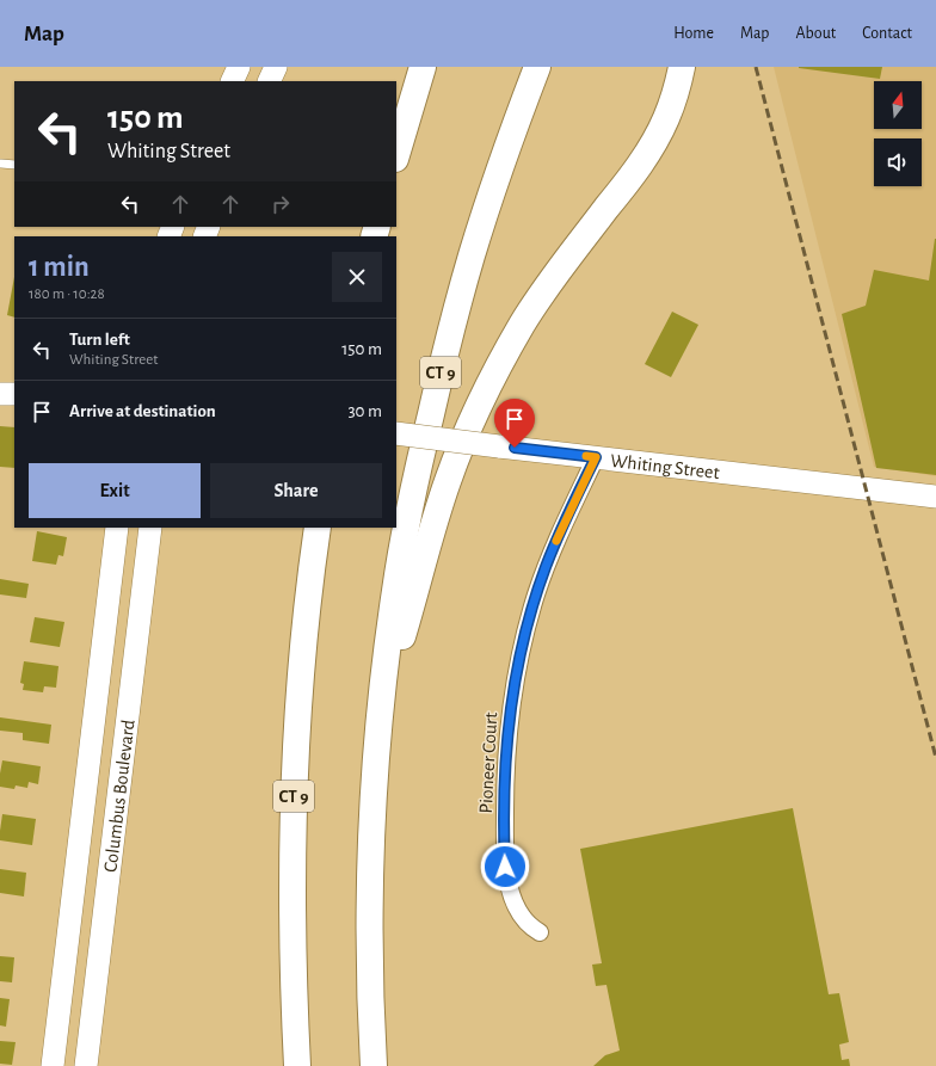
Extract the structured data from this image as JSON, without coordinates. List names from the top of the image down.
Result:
{
  "streets": {
    "highway": ["CT 9"],
    "street": ["Whiting Street", "Pioneer Court", "Columbus Boulevard"]
  },
  "crossings": [
    ["Whiting Street", "Pioneer Court"]
  ],
  "north": "top",
  "page": {
    "header": "Map",
    "nav": [
      "Home",
      "Map",
      "About",
      "Contact"
    ],
    "turn": ["150 m", "Whiting Street"],
    "heading": ["1 min", "180 m · 10:28"],
    "list": [
      {
        "name": "Turn left",
        "note": "Whiting Street",
        "value": "150 m"
      },
      {
        "name": "Arrive at destination",
        "value": "30 m"
      }
    ],
    "buttons": ["Exit", "Share"]
  }
}
